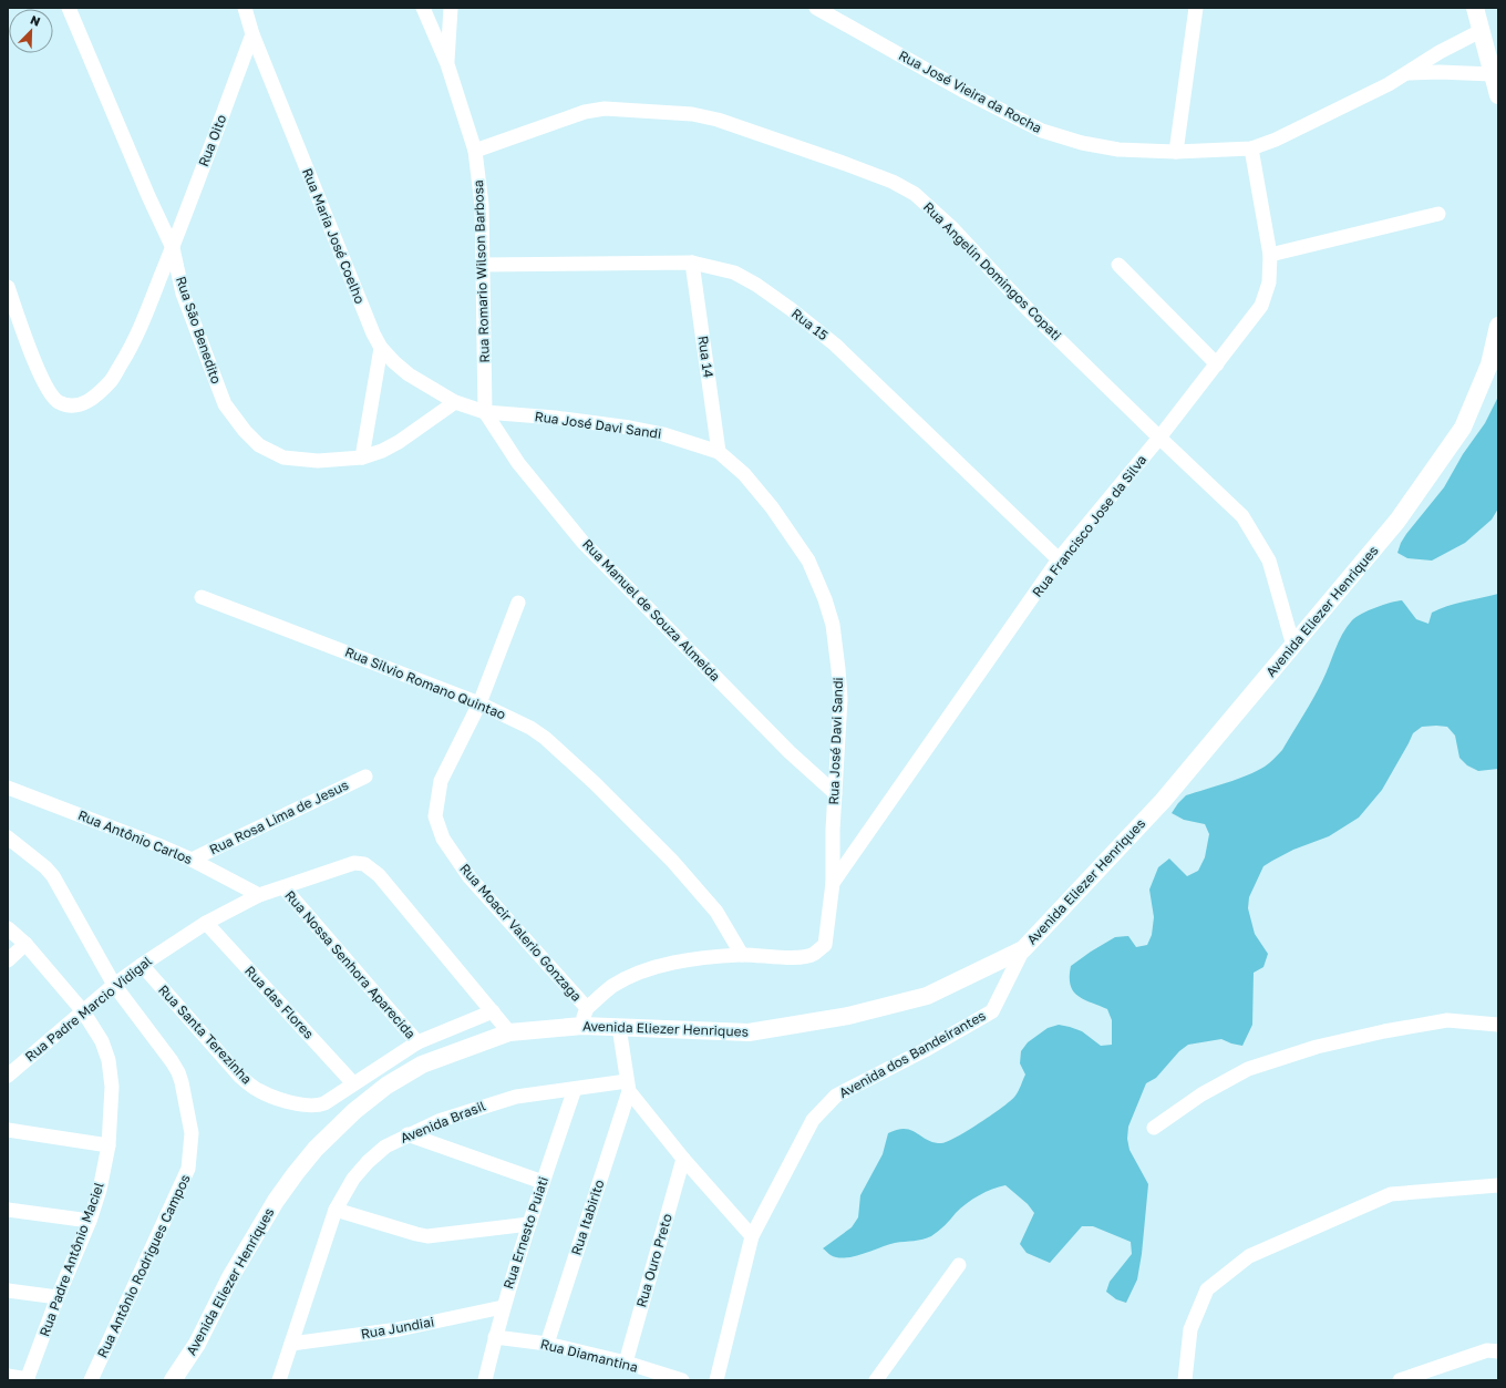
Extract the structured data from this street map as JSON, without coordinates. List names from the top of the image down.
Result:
{
  "streets": {
    "street": [
      "Rua José Vieira da Rocha",
      "Rua Oito",
      "Rua Maria José Coelho",
      "Rua Romario Wilson Barbosa",
      "Rua Angelin Domingos Copati",
      "Rua 15",
      "Rua São Benedito",
      "Rua 14",
      "Rua José Davi Sandi",
      "Rua Francisco Jose da Silva",
      "Rua Manuel de Souza Almeida",
      "Avenida Eliezer Henriques",
      "Rua Silvio Romano Quintao",
      "Rua Rosa Lima de Jesus",
      "Rua Antônio Carlos",
      "Rua Moacir Valerio Gonzaga",
      "Rua Nossa Senhora Aparecida",
      "Rua das Flores",
      "Rua Padre Marcio Vidigal",
      "Rua Santa Terezinha",
      "Avenida dos Bandeirantes",
      "Avenida Brasil",
      "Rua Itabirito",
      "Rua Ernesto Puiati",
      "Rua Padre Antônio Maciel",
      "Rua Ouro Preto",
      "Rua Antônio Rodrigues Campos",
      "Rua Jundiai",
      "Rua Diamantina"
    ]
  },
  "crossings": [
    ["Rua José Vieira da Rocha", "Rua Francisco Jose da Silva"],
    ["Rua Oito", "Rua Maria José Coelho"],
    ["Rua Oito", "Rua São Benedito"],
    ["Rua Maria José Coelho", "Rua Romario Wilson Barbosa"],
    ["Rua Maria José Coelho", "Rua São Benedito"],
    ["Rua Maria José Coelho", "Rua José Davi Sandi"],
    ["Rua Maria José Coelho", "Rua Manuel de Souza Almeida"],
    ["Rua Romario Wilson Barbosa", "Rua Angelin Domingos Copati"],
    ["Rua Romario Wilson Barbosa", "Rua 15"],
    ["Rua Romario Wilson Barbosa", "Rua José Davi Sandi"],
    ["Rua Romario Wilson Barbosa", "Rua Manuel de Souza Almeida"],
    ["Rua Angelin Domingos Copati", "Rua Francisco Jose da Silva"],
    ["Rua Angelin Domingos Copati", "Avenida Eliezer Henriques"],
    ["Rua 15", "Rua 14"],
    ["Rua 15", "Rua Francisco Jose da Silva"],
    ["Rua 14", "Rua José Davi Sandi"],
    ["Rua José Davi Sandi", "Rua Francisco Jose da Silva"],
    ["Rua José Davi Sandi", "Rua Manuel de Souza Almeida"],
    ["Rua José Davi Sandi", "Rua Silvio Romano Quintao"],
    ["Avenida Eliezer Henriques", "Rua Moacir Valerio Gonzaga"],
    ["Avenida Eliezer Henriques", "Avenida dos Bandeirantes"],
    ["Rua Silvio Romano Quintao", "Rua Moacir Valerio Gonzaga"],
    ["Rua Rosa Lima de Jesus", "Rua Antônio Carlos"],
    ["Rua Antônio Carlos", "Rua Padre Marcio Vidigal"],
    ["Rua Nossa Senhora Aparecida", "Rua Padre Marcio Vidigal"],
    ["Rua das Flores", "Rua Padre Marcio Vidigal"],
    ["Rua das Flores", "Rua Santa Terezinha"],
    ["Rua Padre Marcio Vidigal", "Rua Santa Terezinha"],
    ["Rua Padre Marcio Vidigal", "Rua Padre Antônio Maciel"],
    ["Rua Padre Marcio Vidigal", "Rua Antônio Rodrigues Campos"],
    ["Avenida Brasil", "Rua Itabirito"],
    ["Avenida Brasil", "Rua Ernesto Puiati"],
    ["Avenida Brasil", "Rua Jundiai"],
    ["Rua Itabirito", "Rua Diamantina"],
    ["Rua Ernesto Puiati", "Rua Jundiai"],
    ["Rua Ernesto Puiati", "Rua Diamantina"],
    ["Rua Ouro Preto", "Rua Diamantina"]
  ],
  "north": "top right"
}
